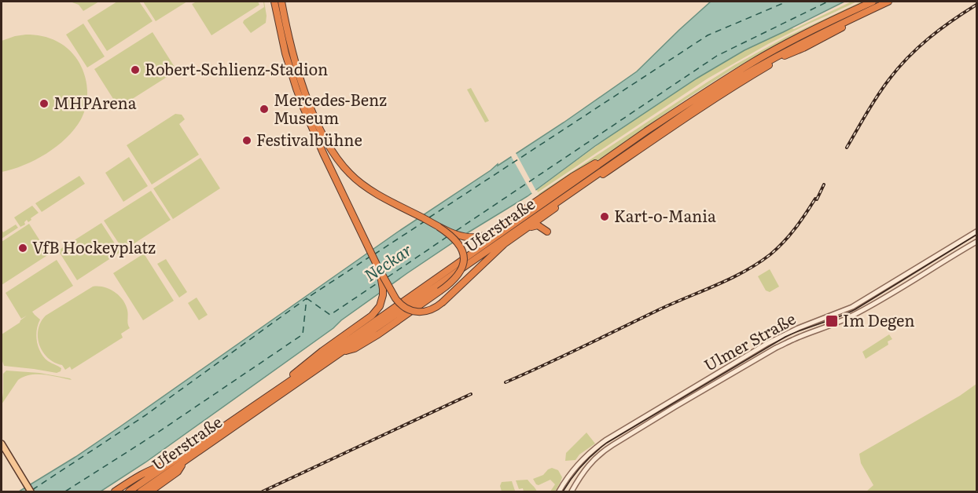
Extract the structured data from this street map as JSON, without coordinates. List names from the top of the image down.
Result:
{
  "streets": {
    "highway": ["Uferstraße"],
    "street": ["Ulmer Straße"]
  },
  "water": ["Neckar"],
  "places": {
    "other": [
      "Robert-Schlienz-Stadion",
      "MHPArena",
      "Mercedes-Benz Museum",
      "Festivalbühne",
      "Kart-o-Mania",
      "VfB Hockeyplatz"
    ],
    "transit": ["Im Degen"]
  }
}
